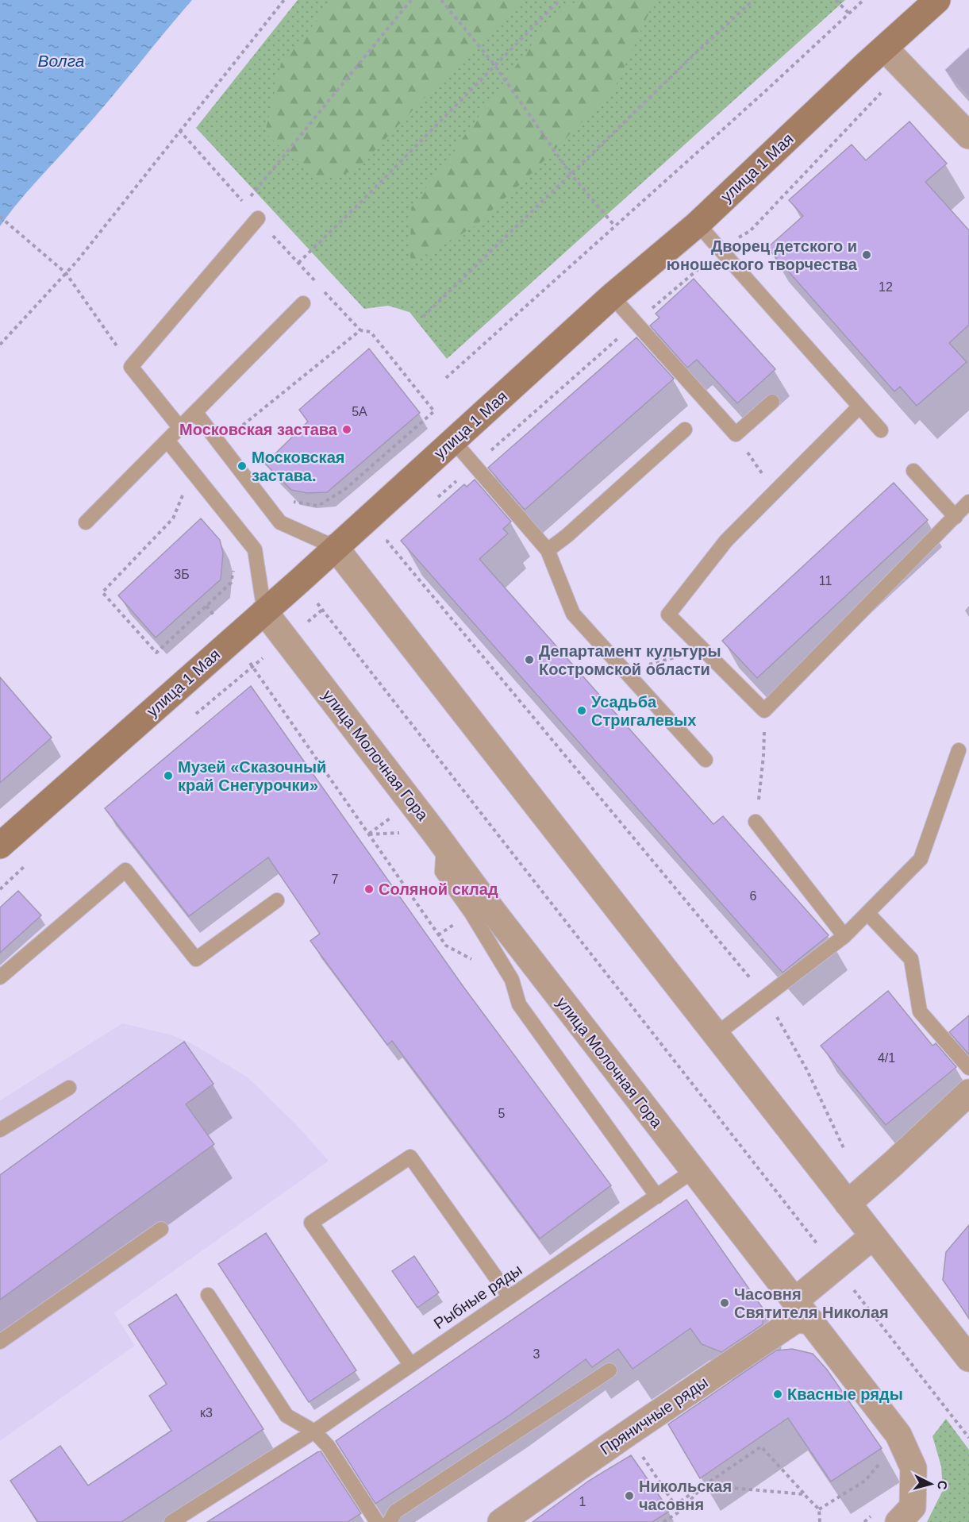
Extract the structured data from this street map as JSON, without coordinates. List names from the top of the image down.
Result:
{
  "streets": {
    "street": ["улица 1 Мая", "улица Молочная Гора", "Пряничные ряды"],
    "lane": ["Рыбные ряды"]
  },
  "crossings": [
    ["улица 1 Мая", "улица Молочная Гора"],
    ["улица Молочная Гора", "Рыбные ряды"],
    ["улица Молочная Гора", "Пряничные ряды"]
  ],
  "water": ["Волга"],
  "places": [
    "Дворец детского и юношеского творчества",
    "Московская застава",
    "Московская застава.",
    "Департамент культуры Костромской области",
    "Усадьба Стригалевых",
    "Музей «Сказочный край Снегурочки»",
    "Соляной склад",
    "Часовня Святителя Николая",
    "Квасные ряды",
    "Никольская часовня"
  ],
  "house_numbers": [
    "12",
    "5А",
    "3Б",
    "11",
    "7",
    "6",
    "4/1",
    "5",
    "3",
    "к3",
    "1"
  ],
  "north": "right"
}
